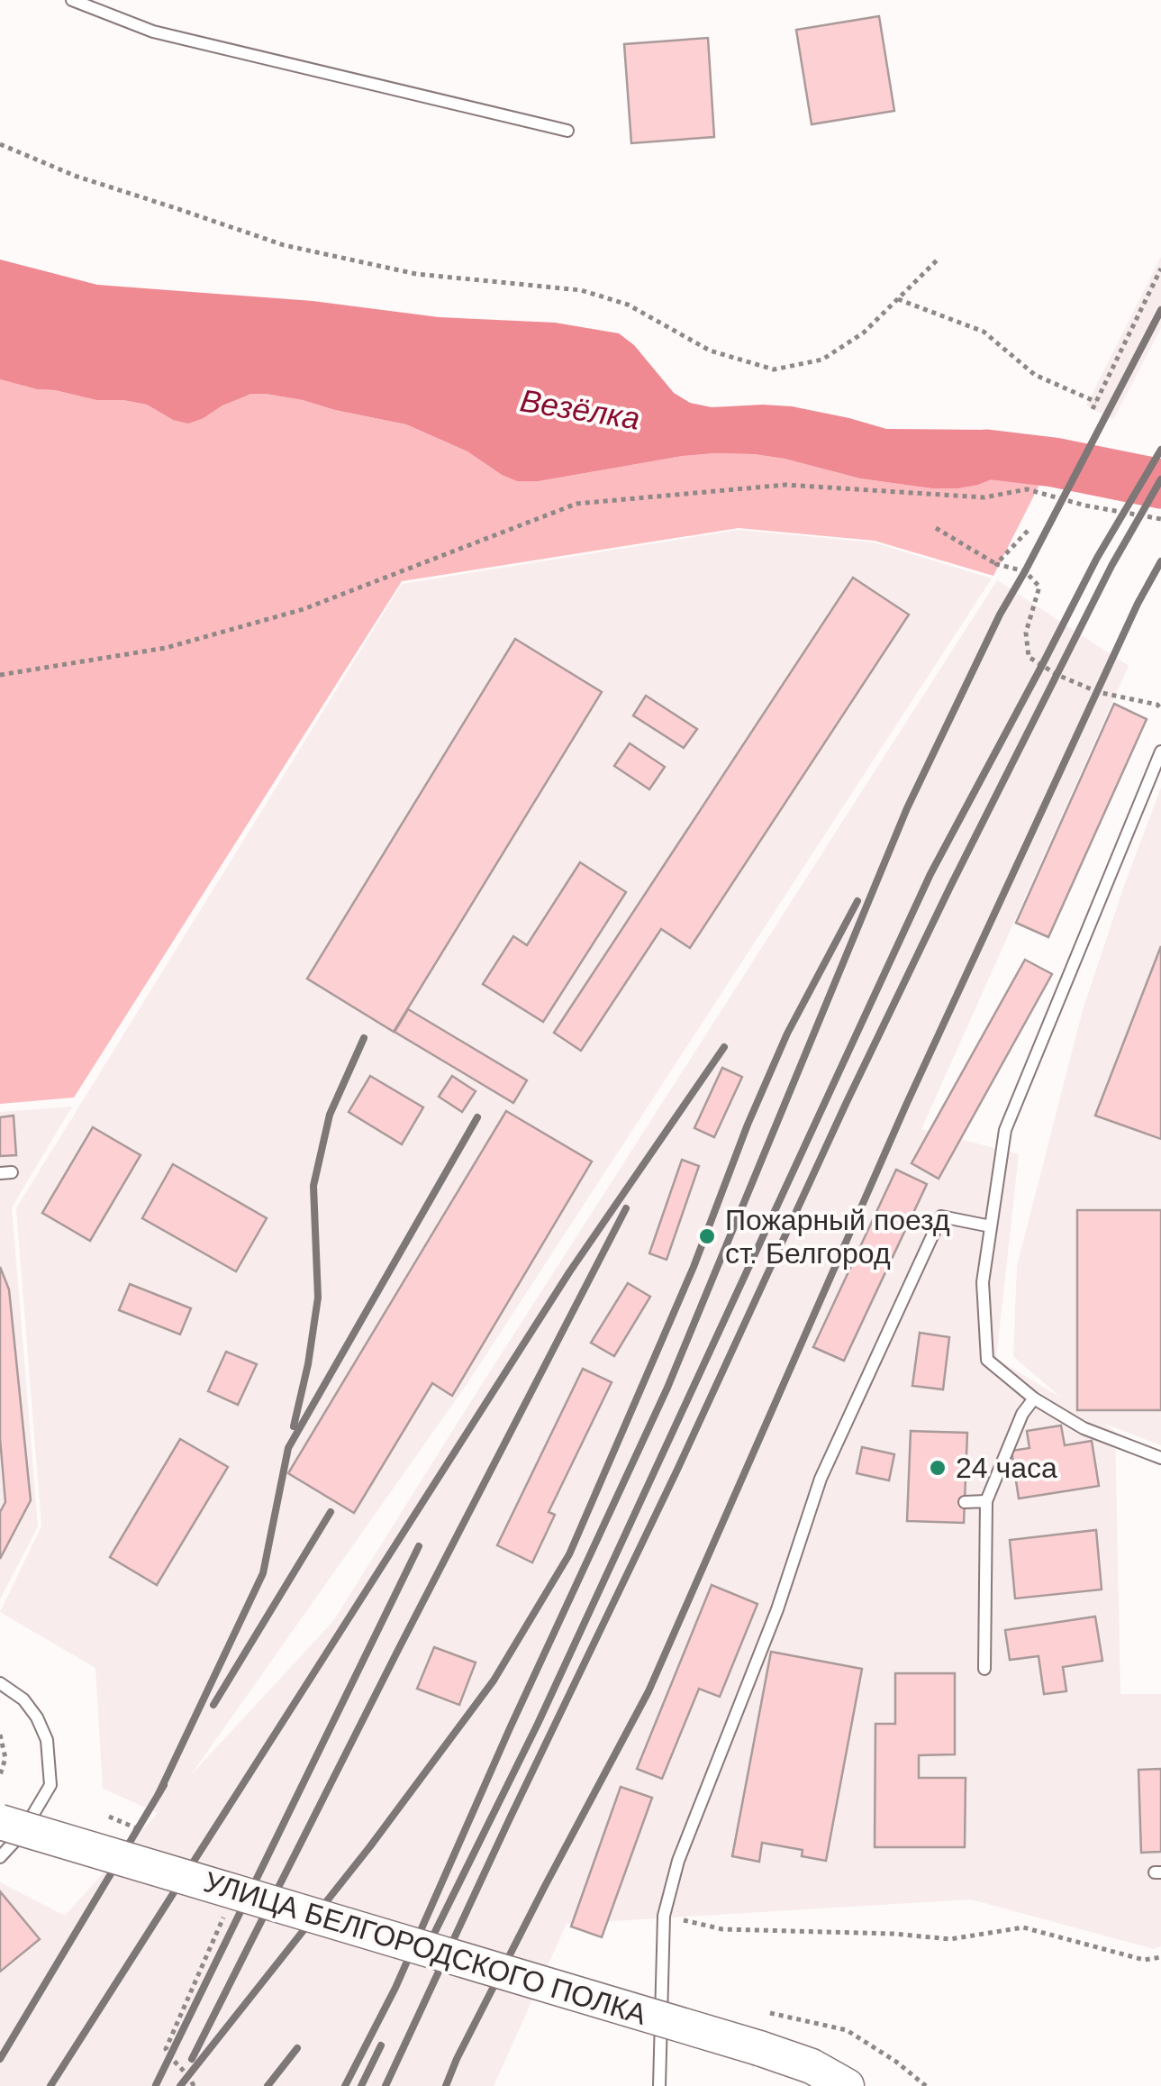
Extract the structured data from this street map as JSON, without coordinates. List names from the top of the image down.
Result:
{
  "streets": {
    "main road": ["УЛИЦА БЕЛГОРОДСКОГО ПОЛКА"]
  },
  "water": ["Везёлка"],
  "places": ["Пожарный поезд ст. Белгород", "24 часа"]
}
